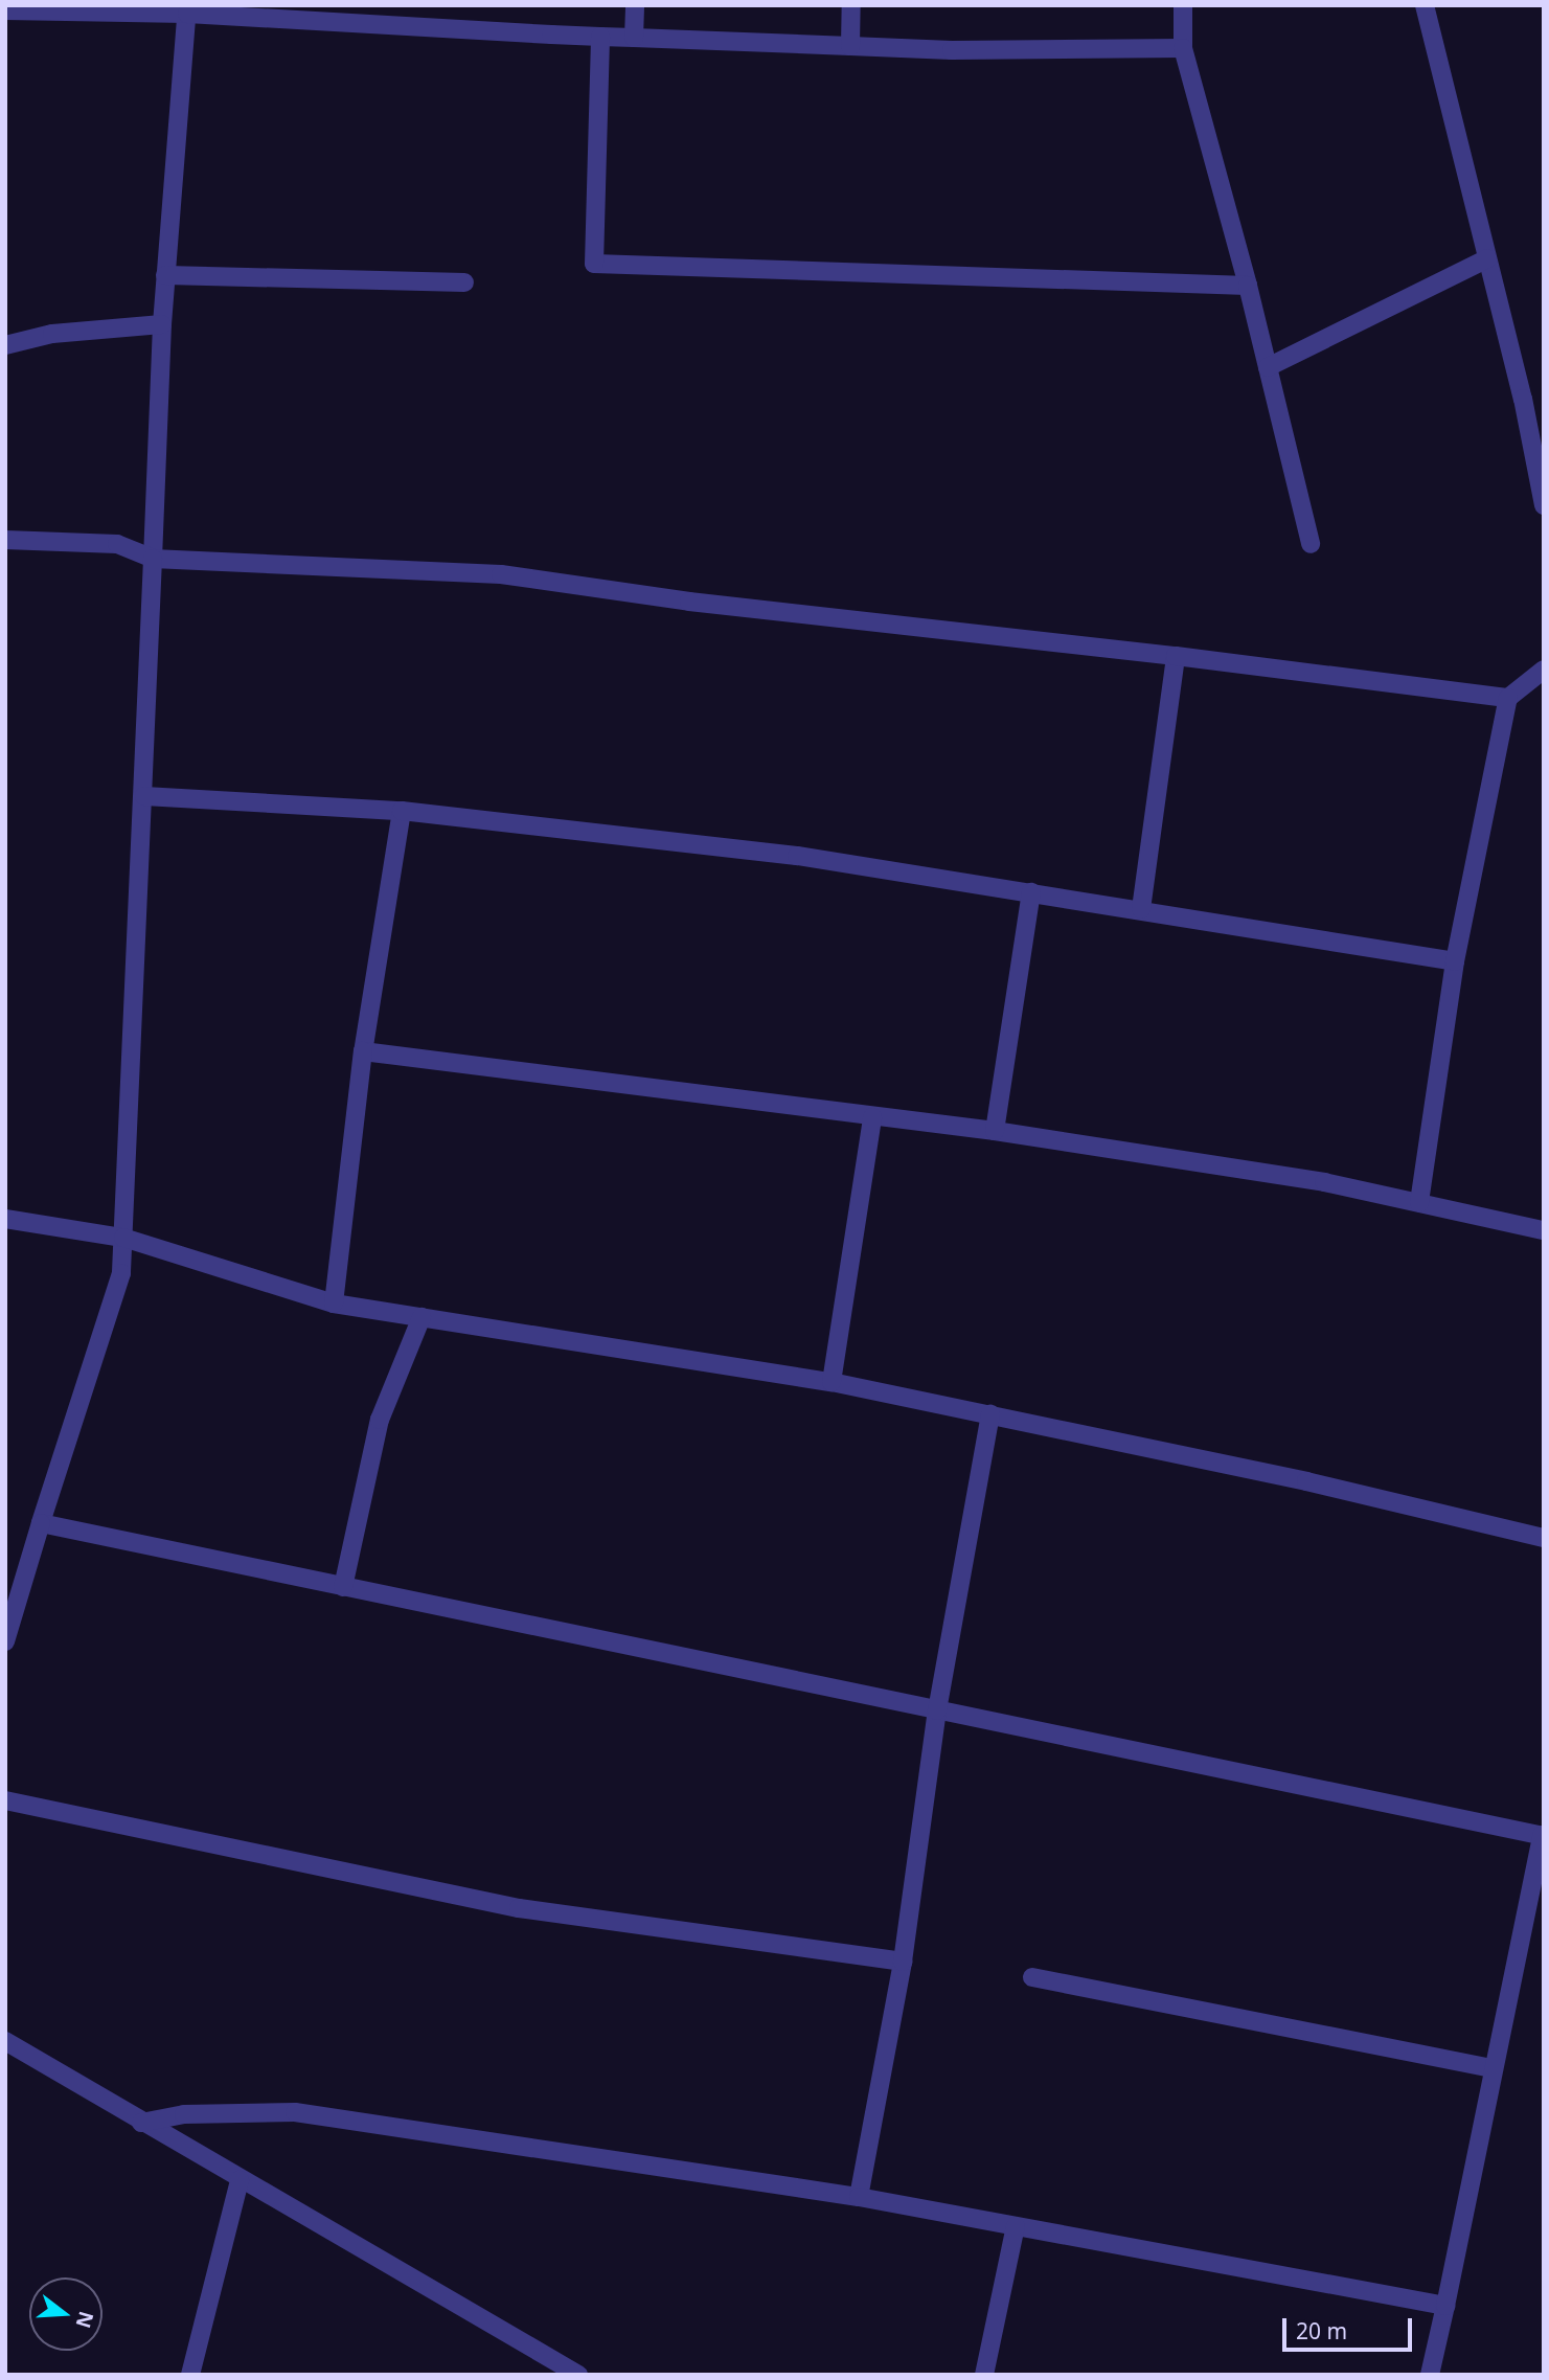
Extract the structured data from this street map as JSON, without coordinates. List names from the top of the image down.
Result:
{
  "scale_bar": "20 m",
  "north": "right"
}
